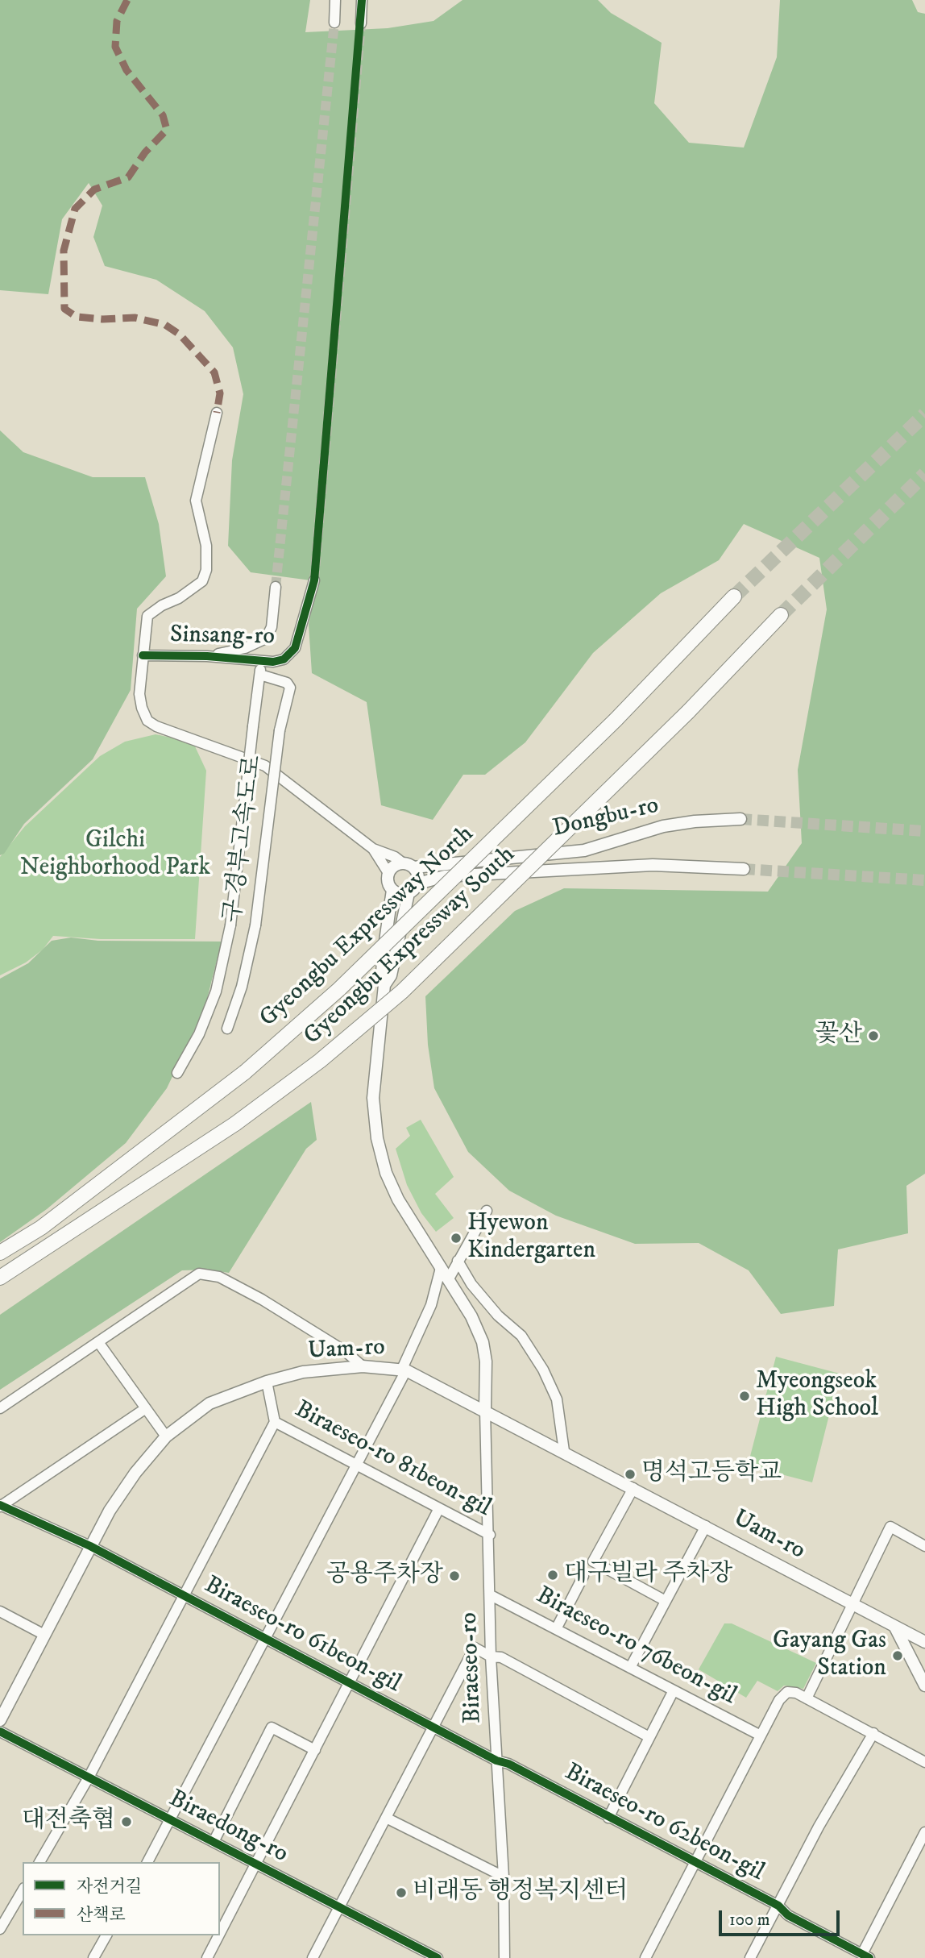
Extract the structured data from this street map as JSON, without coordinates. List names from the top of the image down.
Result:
{
  "streets": {
    "highway": ["Gyeongbu Expressway North", "Gyeongbu Expressway South"],
    "main road": ["Dongbu-ro", "Uam-ro"],
    "street": [
      "Sinsang-ro",
      "구 경부고속도로",
      "Biraeseo-ro 81beon-gil",
      "Biraeseo-ro 61beon-gil",
      "Biraeseo-ro 76beon-gil",
      "Biraeseo-ro",
      "Biraeseo-ro 62beon-gil",
      "Biraedong-ro"
    ]
  },
  "crossings": [
    ["Sinsang-ro", "구 경부고속도로"],
    ["Uam-ro", "Biraeseo-ro 61beon-gil"],
    ["Uam-ro", "Biraeseo-ro"],
    ["Biraeseo-ro 81beon-gil", "Biraeseo-ro"],
    ["Biraeseo-ro 61beon-gil", "Biraeseo-ro"],
    ["Biraeseo-ro 61beon-gil", "Biraeseo-ro 62beon-gil"],
    ["Biraeseo-ro 76beon-gil", "Biraeseo-ro"],
    ["Biraeseo-ro", "Biraeseo-ro 62beon-gil"]
  ],
  "parks": ["Gilchi Neighborhood Park"],
  "places": [
    "꽃산",
    "Hyewon Kindergarten",
    "Myeongseok High School",
    "명석고등학교",
    "대구빌라 주차장",
    "공용주차장",
    "Gayang Gas Station",
    "대전축협",
    "비래동 행정복지센터"
  ],
  "legend": ["자전거길", "산책로"],
  "scale_bar": "100 m"
}
